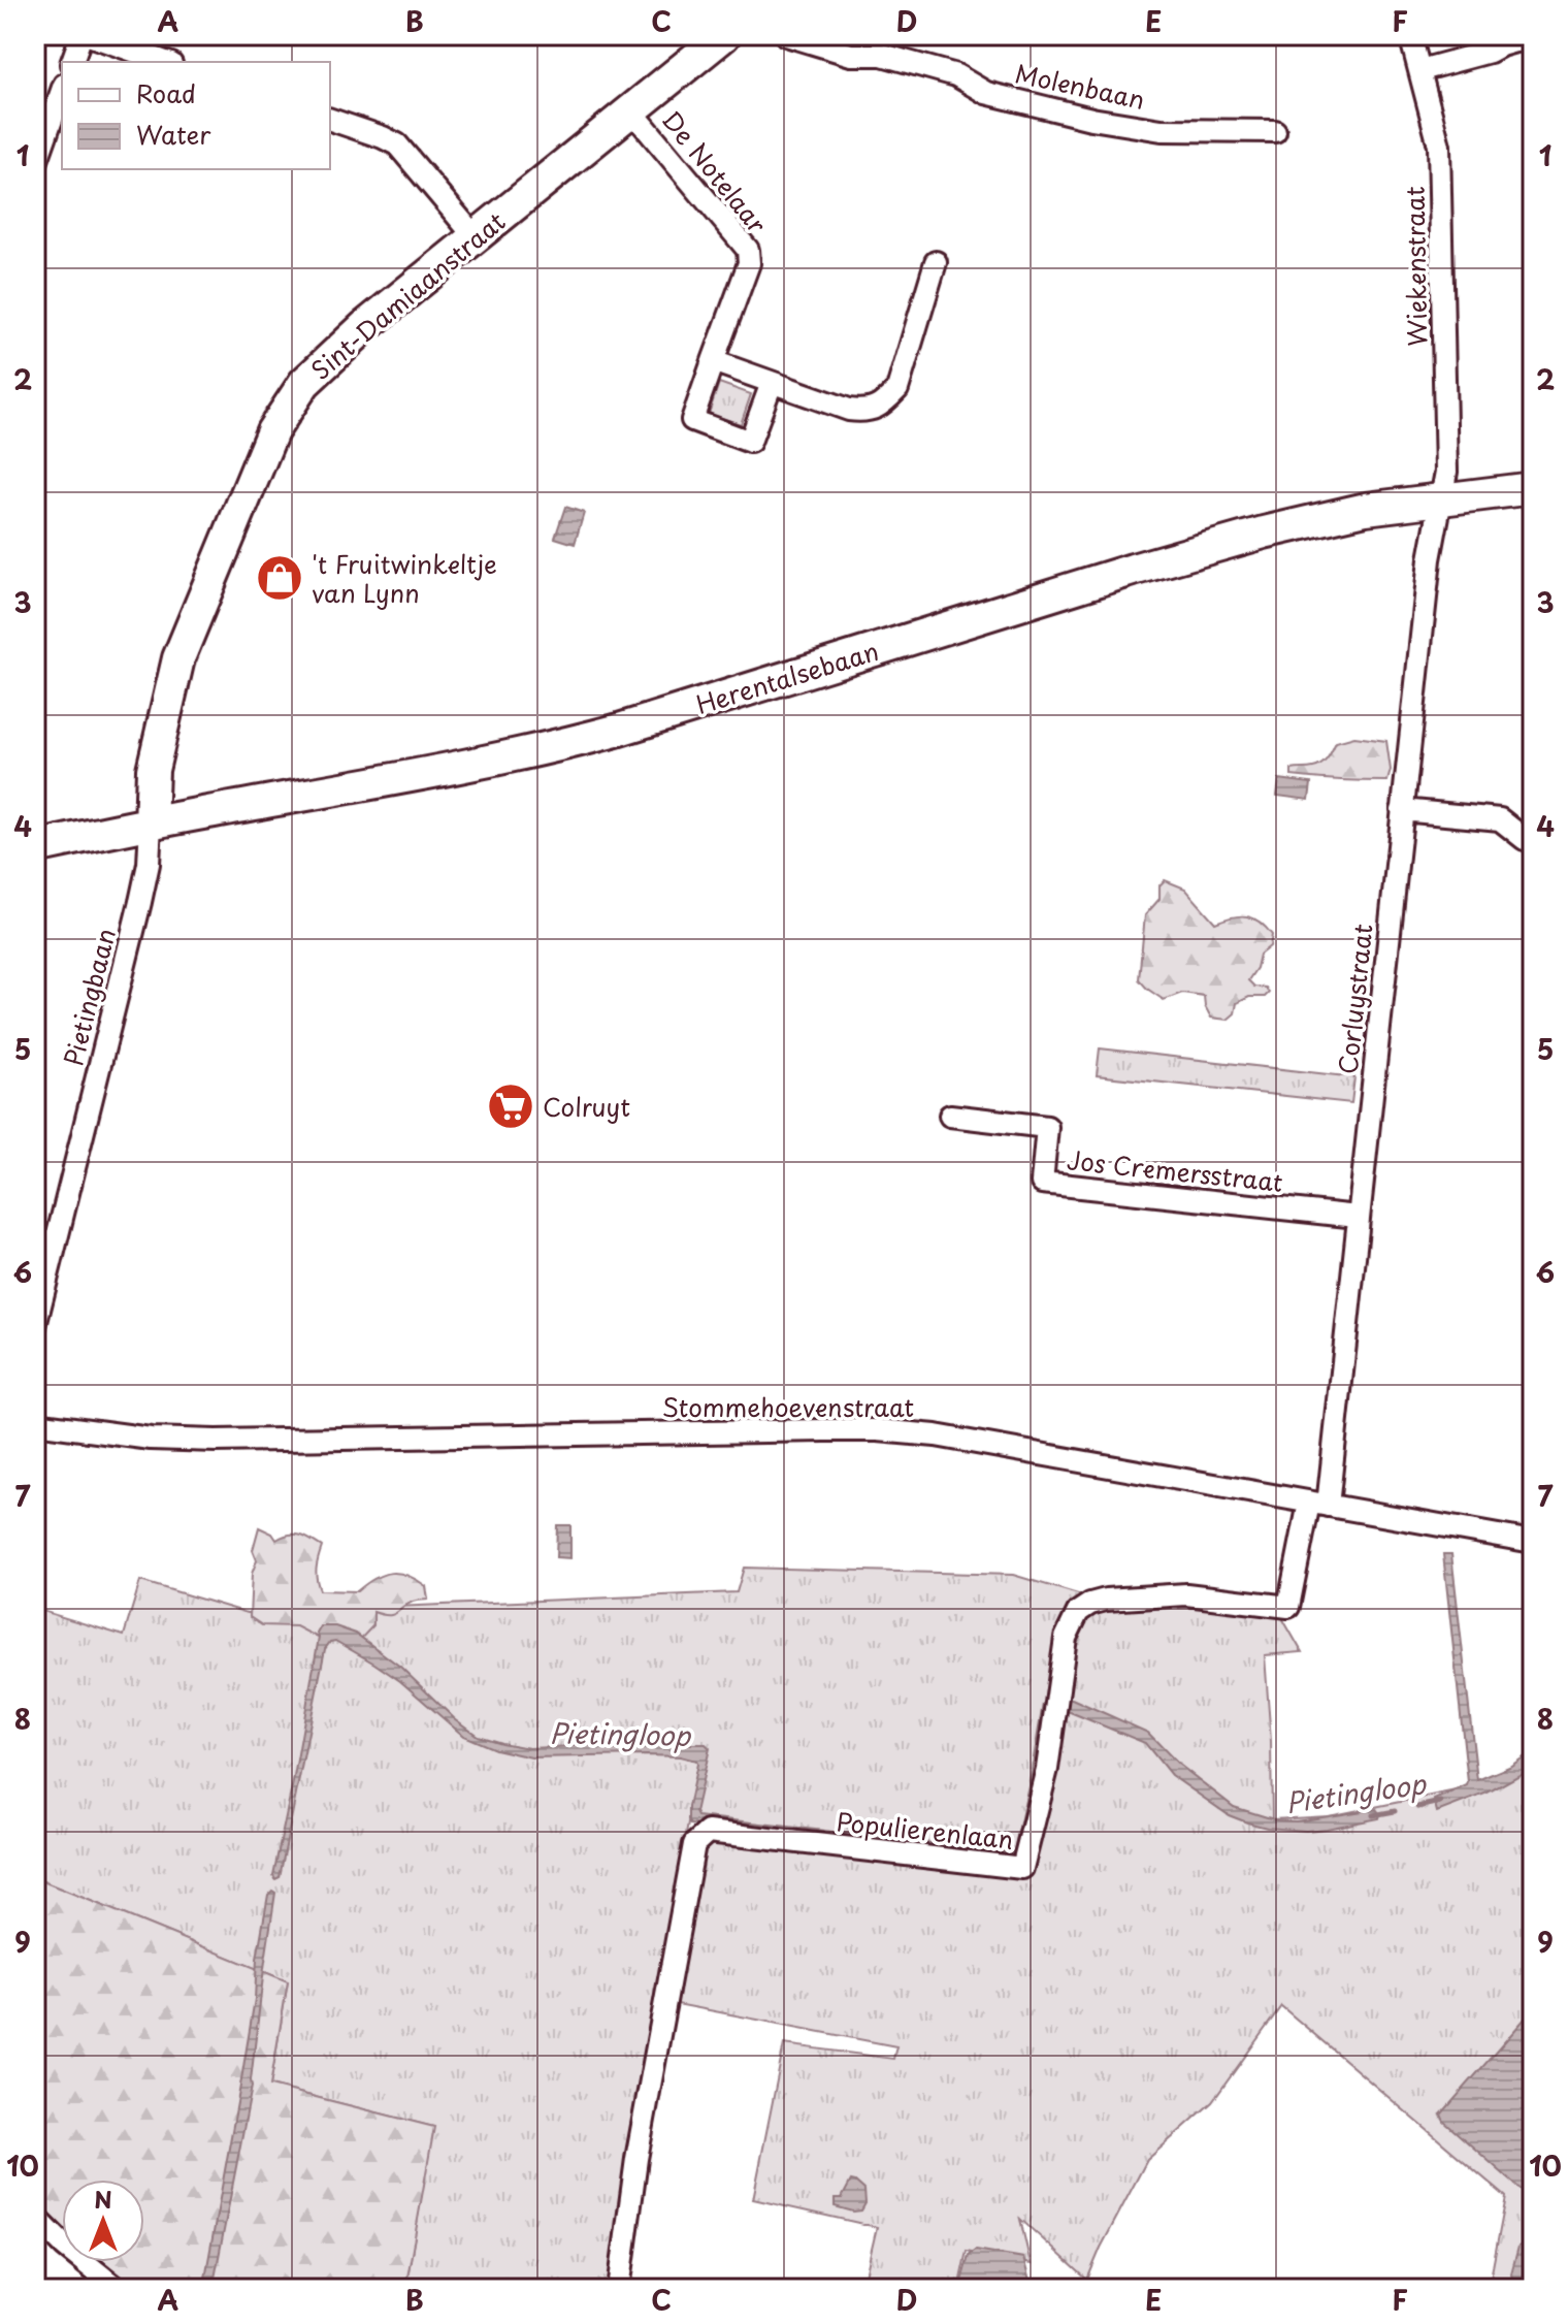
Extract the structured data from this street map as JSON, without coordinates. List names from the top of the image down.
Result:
{
  "streets": {
    "main road": ["Sint-Damiaanstraat", "Herentalsebaan"],
    "street": [
      "Molenbaan",
      "De Notelaar",
      "Wiekenstraat",
      "Pietingbaan",
      "Corluystraat",
      "Jos Cremersstraat",
      "Stommehoevenstraat",
      "Populierenlaan"
    ]
  },
  "crossings": [
    ["De Notelaar", "Sint-Damiaanstraat"],
    ["Wiekenstraat", "Herentalsebaan"],
    ["Wiekenstraat", "Corluystraat"],
    ["Sint-Damiaanstraat", "Herentalsebaan"],
    ["Sint-Damiaanstraat", "Pietingbaan"],
    ["Herentalsebaan", "Pietingbaan"],
    ["Herentalsebaan", "Corluystraat"],
    ["Corluystraat", "Jos Cremersstraat"],
    ["Corluystraat", "Stommehoevenstraat"],
    ["Corluystraat", "Populierenlaan"],
    ["Stommehoevenstraat", "Populierenlaan"]
  ],
  "water": ["Pietingloop"],
  "places": {
    "shop": ["'t Fruitwinkeltje van Lynn"],
    "supermarket": ["Colruyt"]
  },
  "legend": ["Road", "Water"],
  "north": "top",
  "grid": {
    "columns": [
      "A",
      "B",
      "C",
      "D",
      "E",
      "F"
    ],
    "rows": [
      "1",
      "2",
      "3",
      "4",
      "5",
      "6",
      "7",
      "8",
      "9",
      "10"
    ]
  }
}
